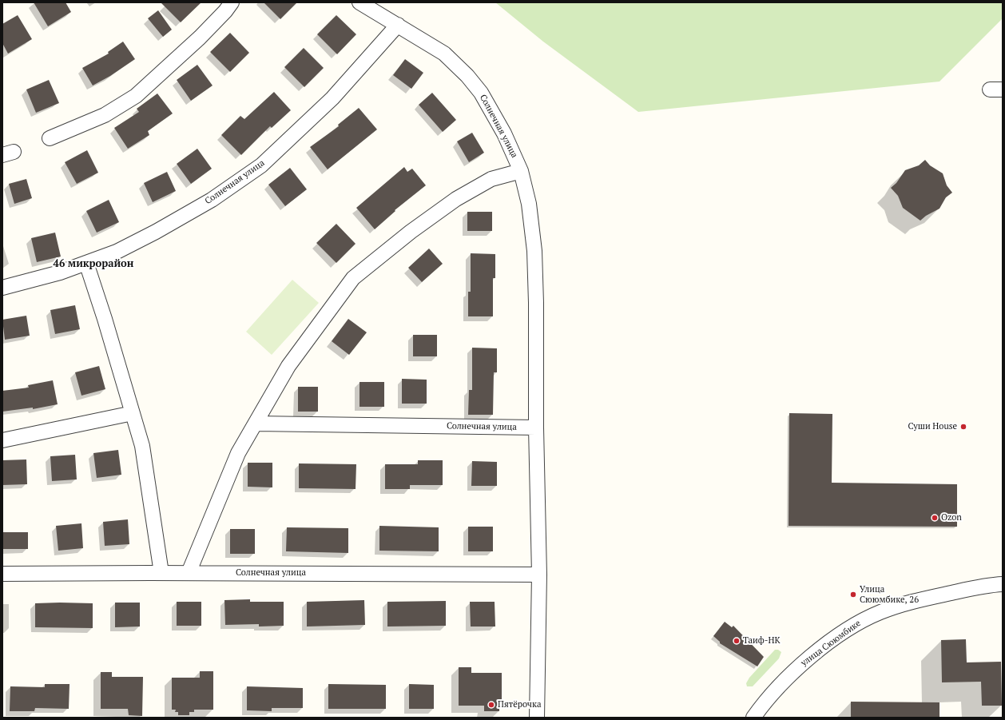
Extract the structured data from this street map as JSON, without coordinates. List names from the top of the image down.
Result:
{
  "streets": {
    "street": ["Солнечная улица", "улица Сююмбике"]
  },
  "districts": ["46 микрорайон"],
  "places": [
    "Суши House",
    "Ozon",
    "Улица Сююмбике, 26",
    "Таиф-НК",
    "Пятёрочка"
  ]
}
